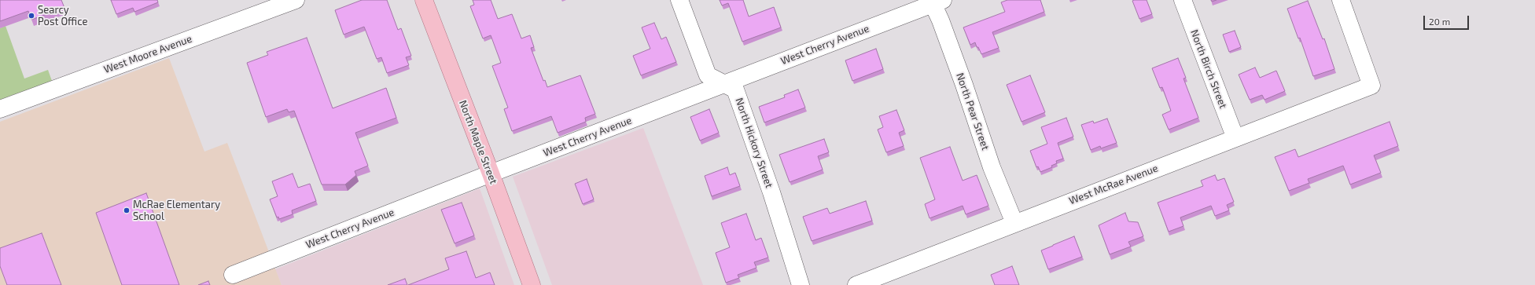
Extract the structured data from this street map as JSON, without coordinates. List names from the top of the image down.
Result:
{
  "streets": {
    "main road": ["North Maple Street"],
    "street": [
      "West Cherry Avenue",
      "West Moore Avenue",
      "North Birch Street",
      "North Pear Street",
      "North Hickory Street",
      "West McRae Avenue"
    ]
  },
  "crossings": [
    ["West Cherry Avenue", "North Pear Street"],
    ["West Cherry Avenue", "North Maple Street"],
    ["West Cherry Avenue", "North Hickory Street"],
    ["North Birch Street", "West McRae Avenue"],
    ["North Pear Street", "West McRae Avenue"]
  ],
  "places": ["Searcy Post Office", "McRae Elementary School"],
  "scale_bar": "20 m"
}
